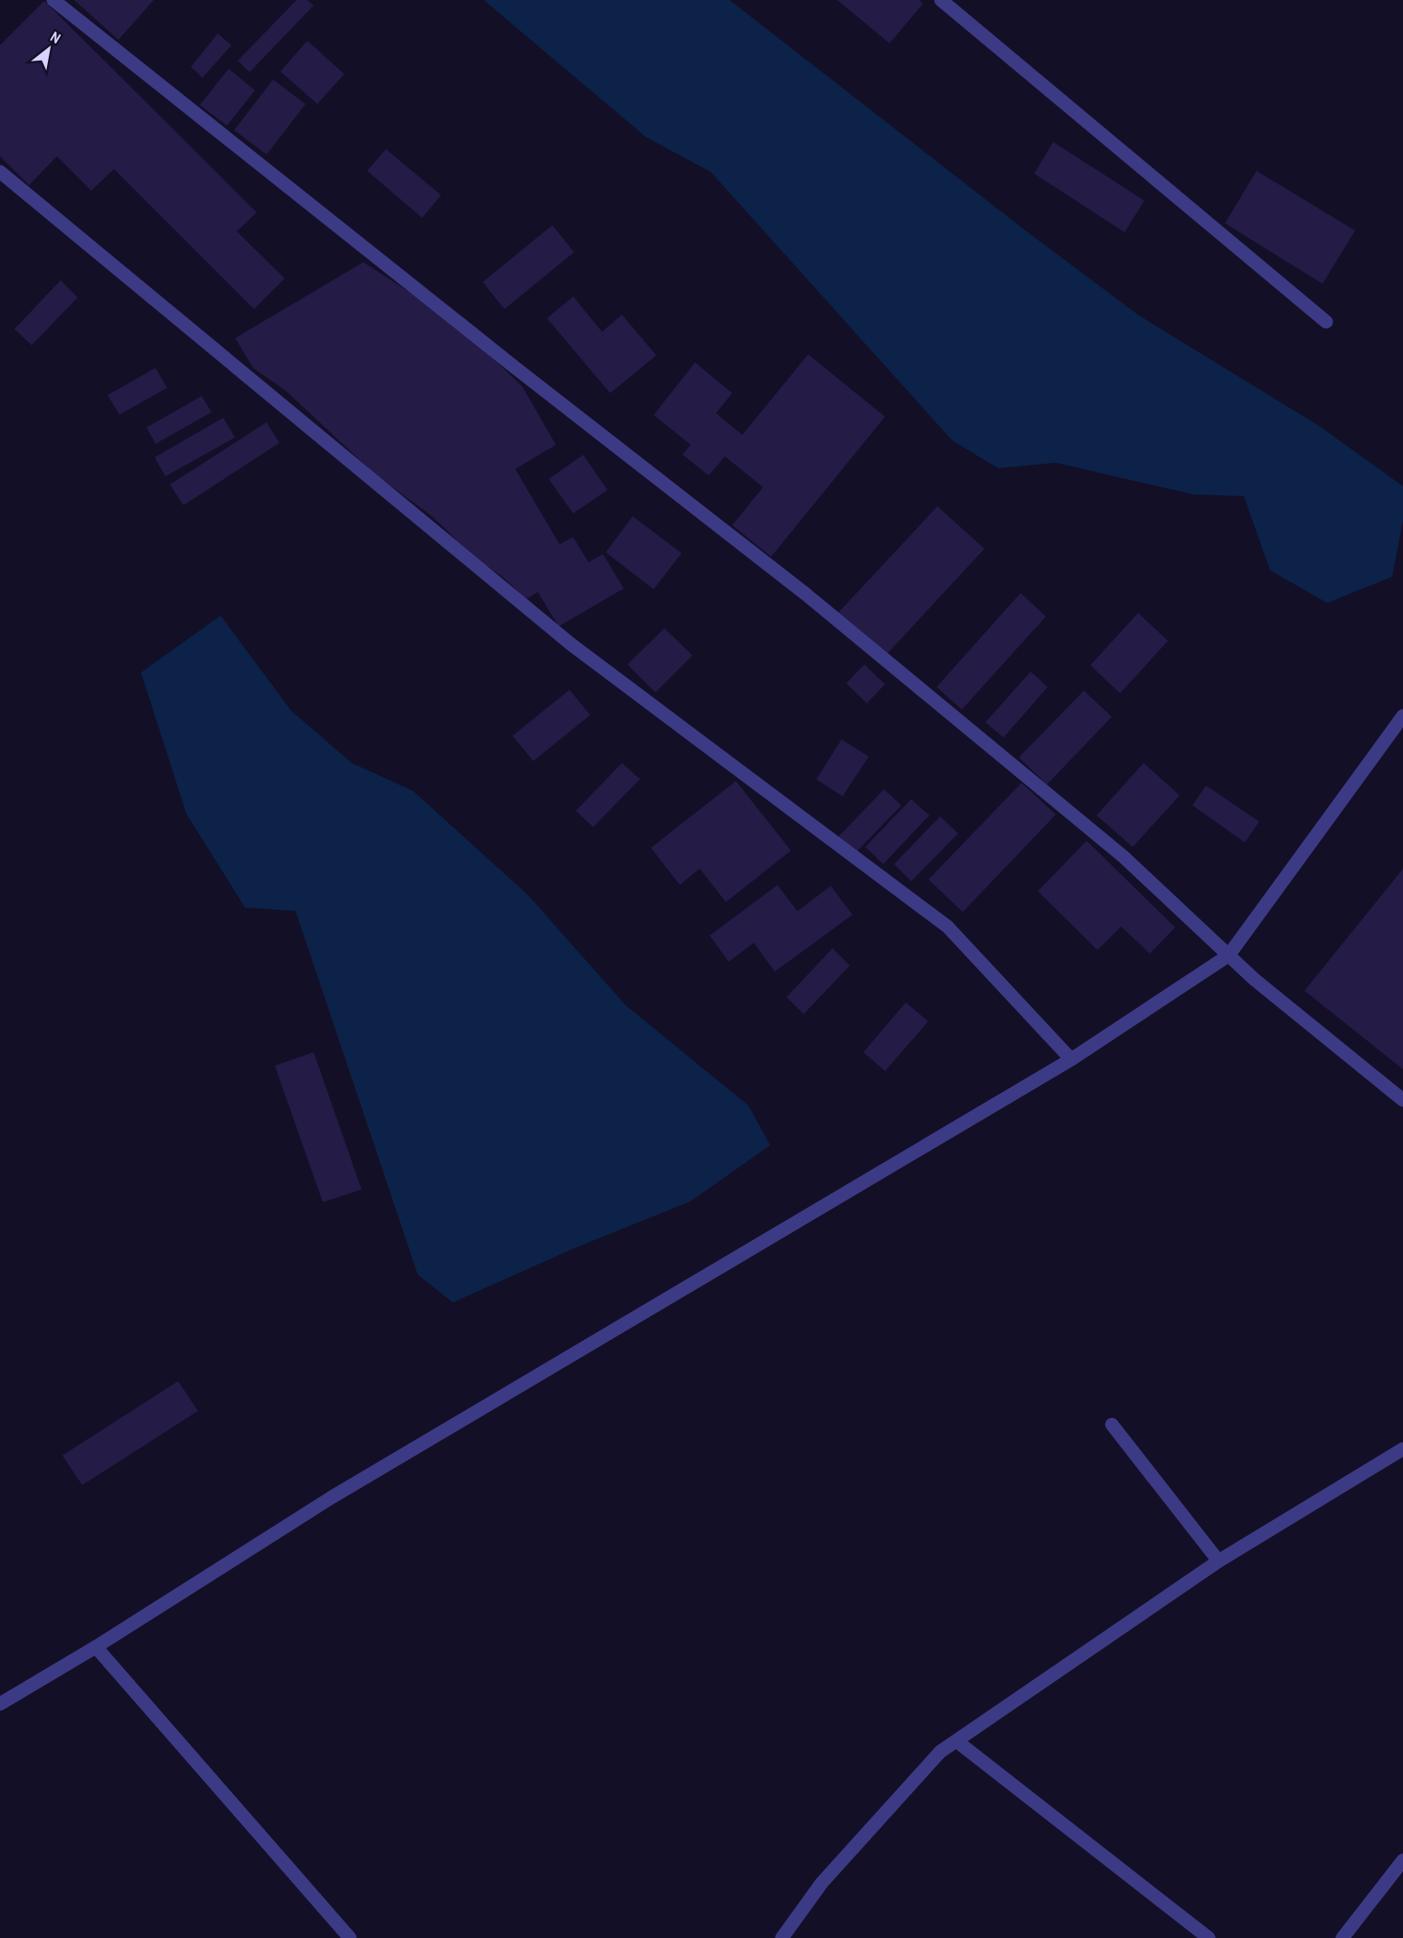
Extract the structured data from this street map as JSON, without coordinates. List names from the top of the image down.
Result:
{
  "north": "top right"
}
